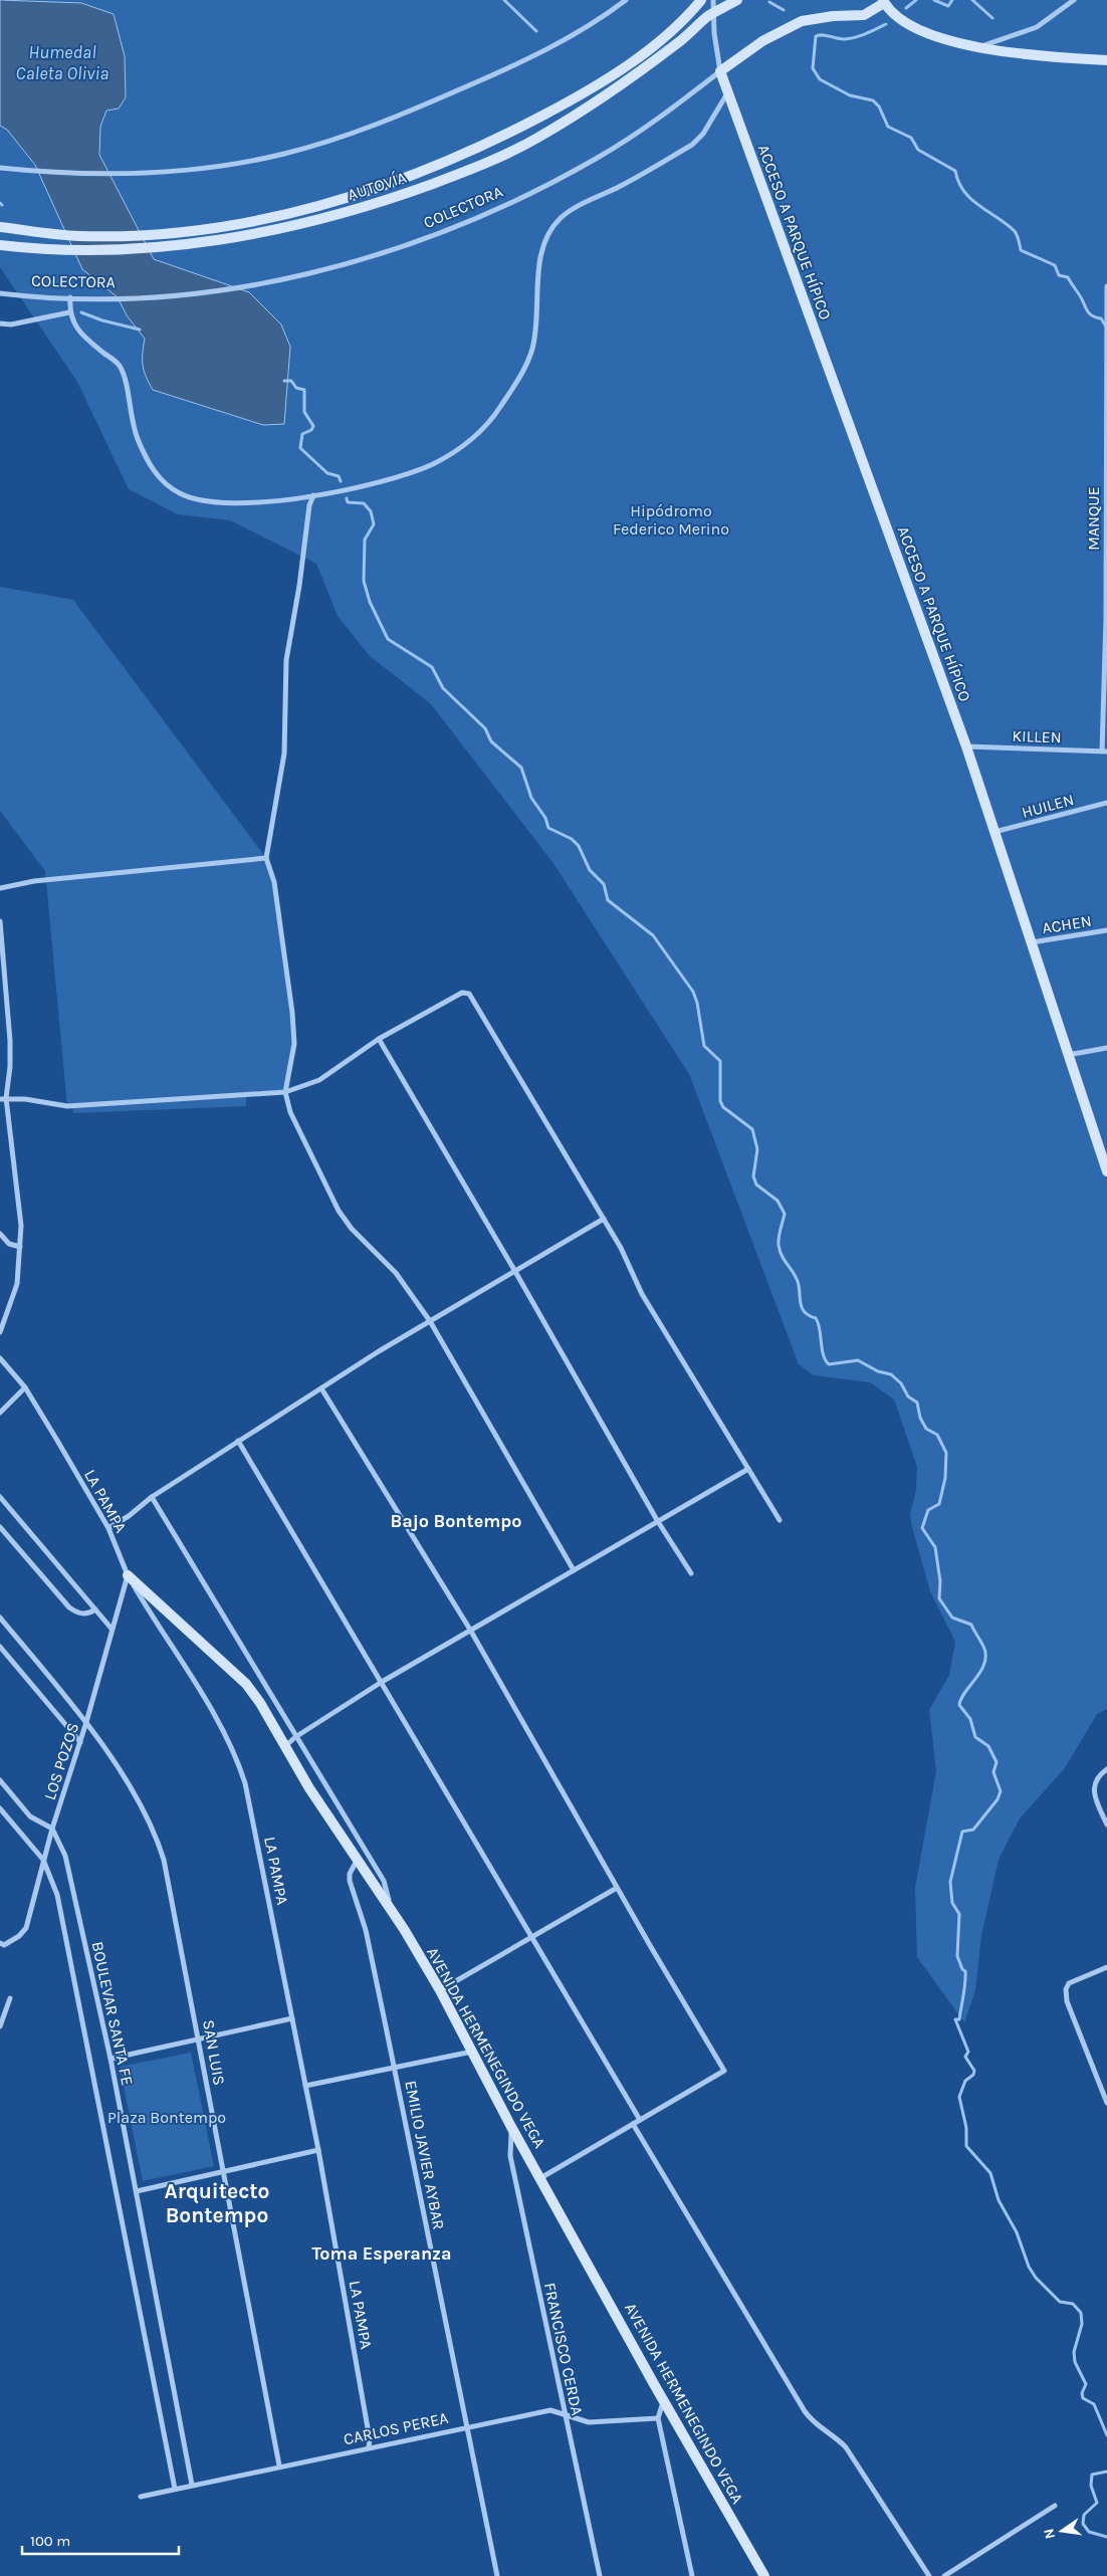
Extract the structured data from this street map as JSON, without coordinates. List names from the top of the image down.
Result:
{
  "streets": {
    "street": [
      "AUTOVÍA",
      "COLECTORA",
      "ACCESO A PARQUE HÍPICO",
      "MANQUE",
      "KILLEN",
      "HUILEN",
      "ACHEN",
      "LA PAMPA",
      "LOS POZOS",
      "BOULEVAR SANTA FE",
      "AVENIDA HERMENEGINDO VEGA",
      "SAN LUIS",
      "EMILIO JAVIER AYBAR",
      "FRANCISCO CERDA",
      "CARLOS PEREA"
    ]
  },
  "crossings": [
    ["COLECTORA", "ACCESO A PARQUE HÍPICO"],
    ["ACCESO A PARQUE HÍPICO", "KILLEN"],
    ["ACCESO A PARQUE HÍPICO", "HUILEN"],
    ["ACCESO A PARQUE HÍPICO", "ACHEN"],
    ["MANQUE", "KILLEN"],
    ["LA PAMPA", "LOS POZOS"],
    ["LA PAMPA", "AVENIDA HERMENEGINDO VEGA"],
    ["LA PAMPA", "CARLOS PEREA"],
    ["LOS POZOS", "BOULEVAR SANTA FE"],
    ["LOS POZOS", "AVENIDA HERMENEGINDO VEGA"],
    ["LOS POZOS", "SAN LUIS"],
    ["BOULEVAR SANTA FE", "CARLOS PEREA"],
    ["AVENIDA HERMENEGINDO VEGA", "EMILIO JAVIER AYBAR"],
    ["AVENIDA HERMENEGINDO VEGA", "FRANCISCO CERDA"],
    ["SAN LUIS", "CARLOS PEREA"],
    ["EMILIO JAVIER AYBAR", "CARLOS PEREA"],
    ["FRANCISCO CERDA", "CARLOS PEREA"]
  ],
  "districts": ["Bajo Bontempo", "Arquitecto Bontempo", "Toma Esperanza"],
  "water": ["Humedal Caleta Olivia"],
  "parks": ["Hipódromo Federico Merino", "Plaza Bontempo"],
  "scale_bar": "100 m",
  "north": "left"
}
